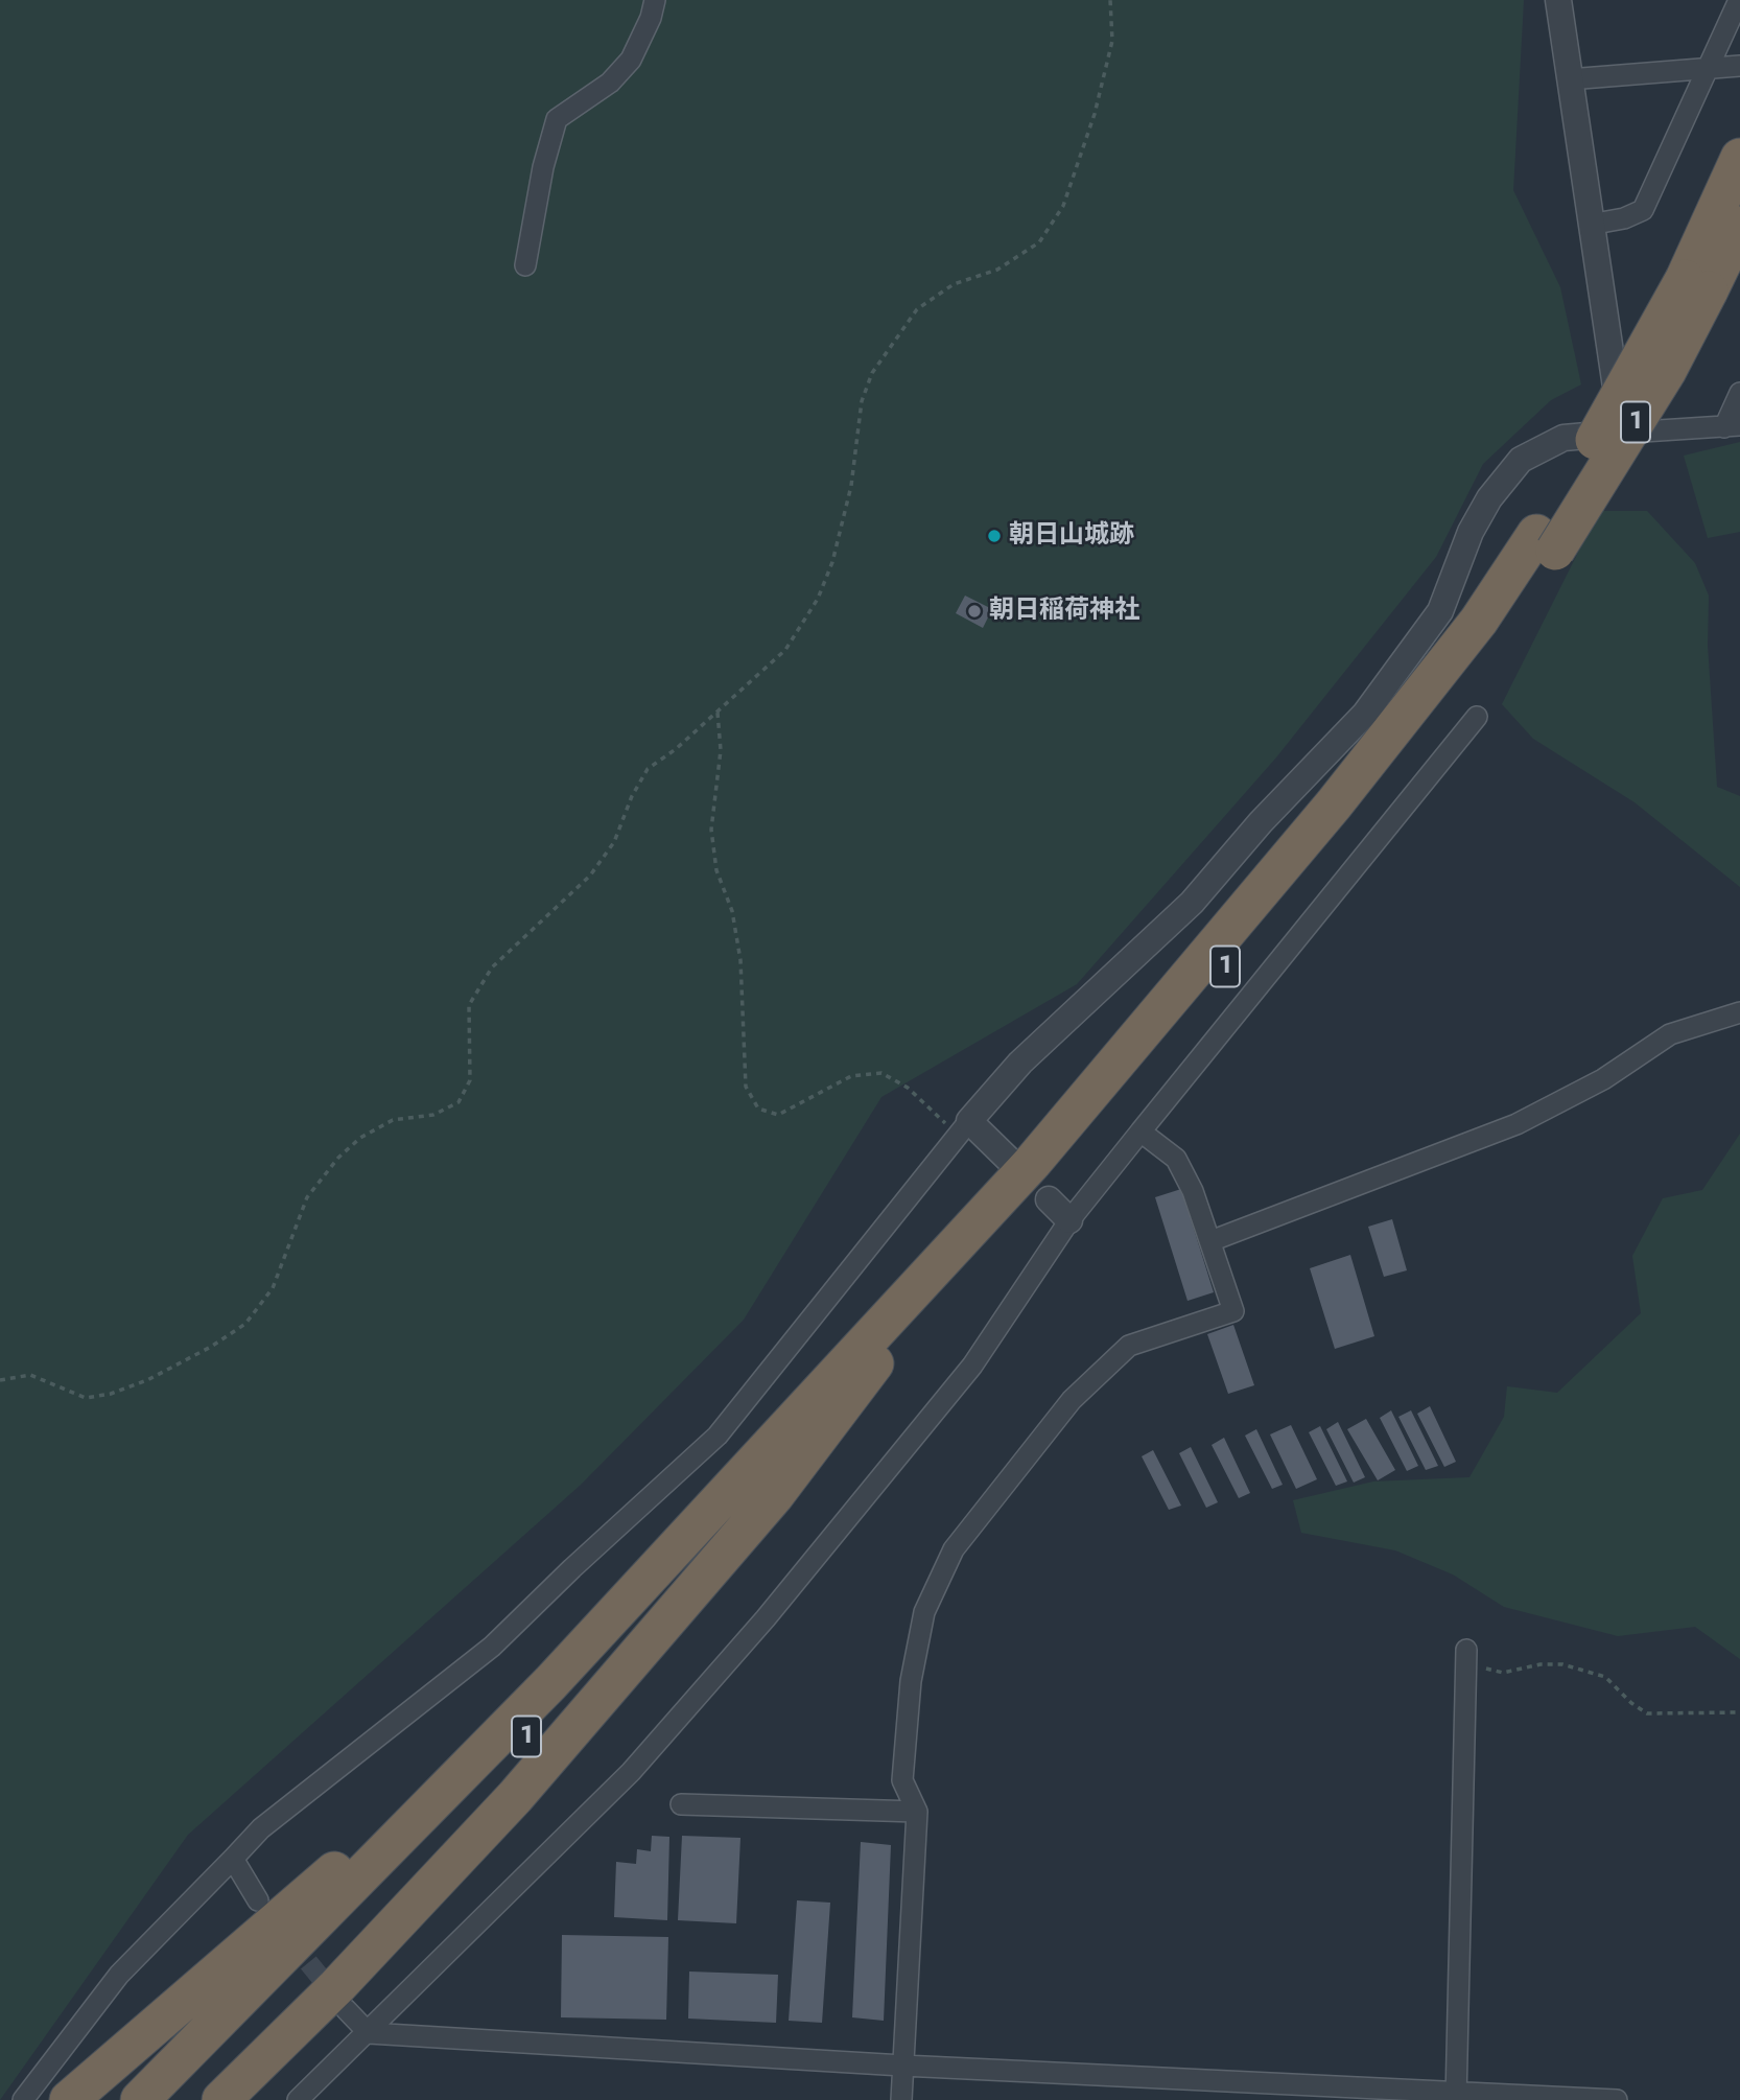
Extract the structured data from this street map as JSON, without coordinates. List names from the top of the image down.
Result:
{
  "streets": {
    "highway": ["1"]
  },
  "places": ["朝日山城跡", "朝日稲荷神社"]
}
